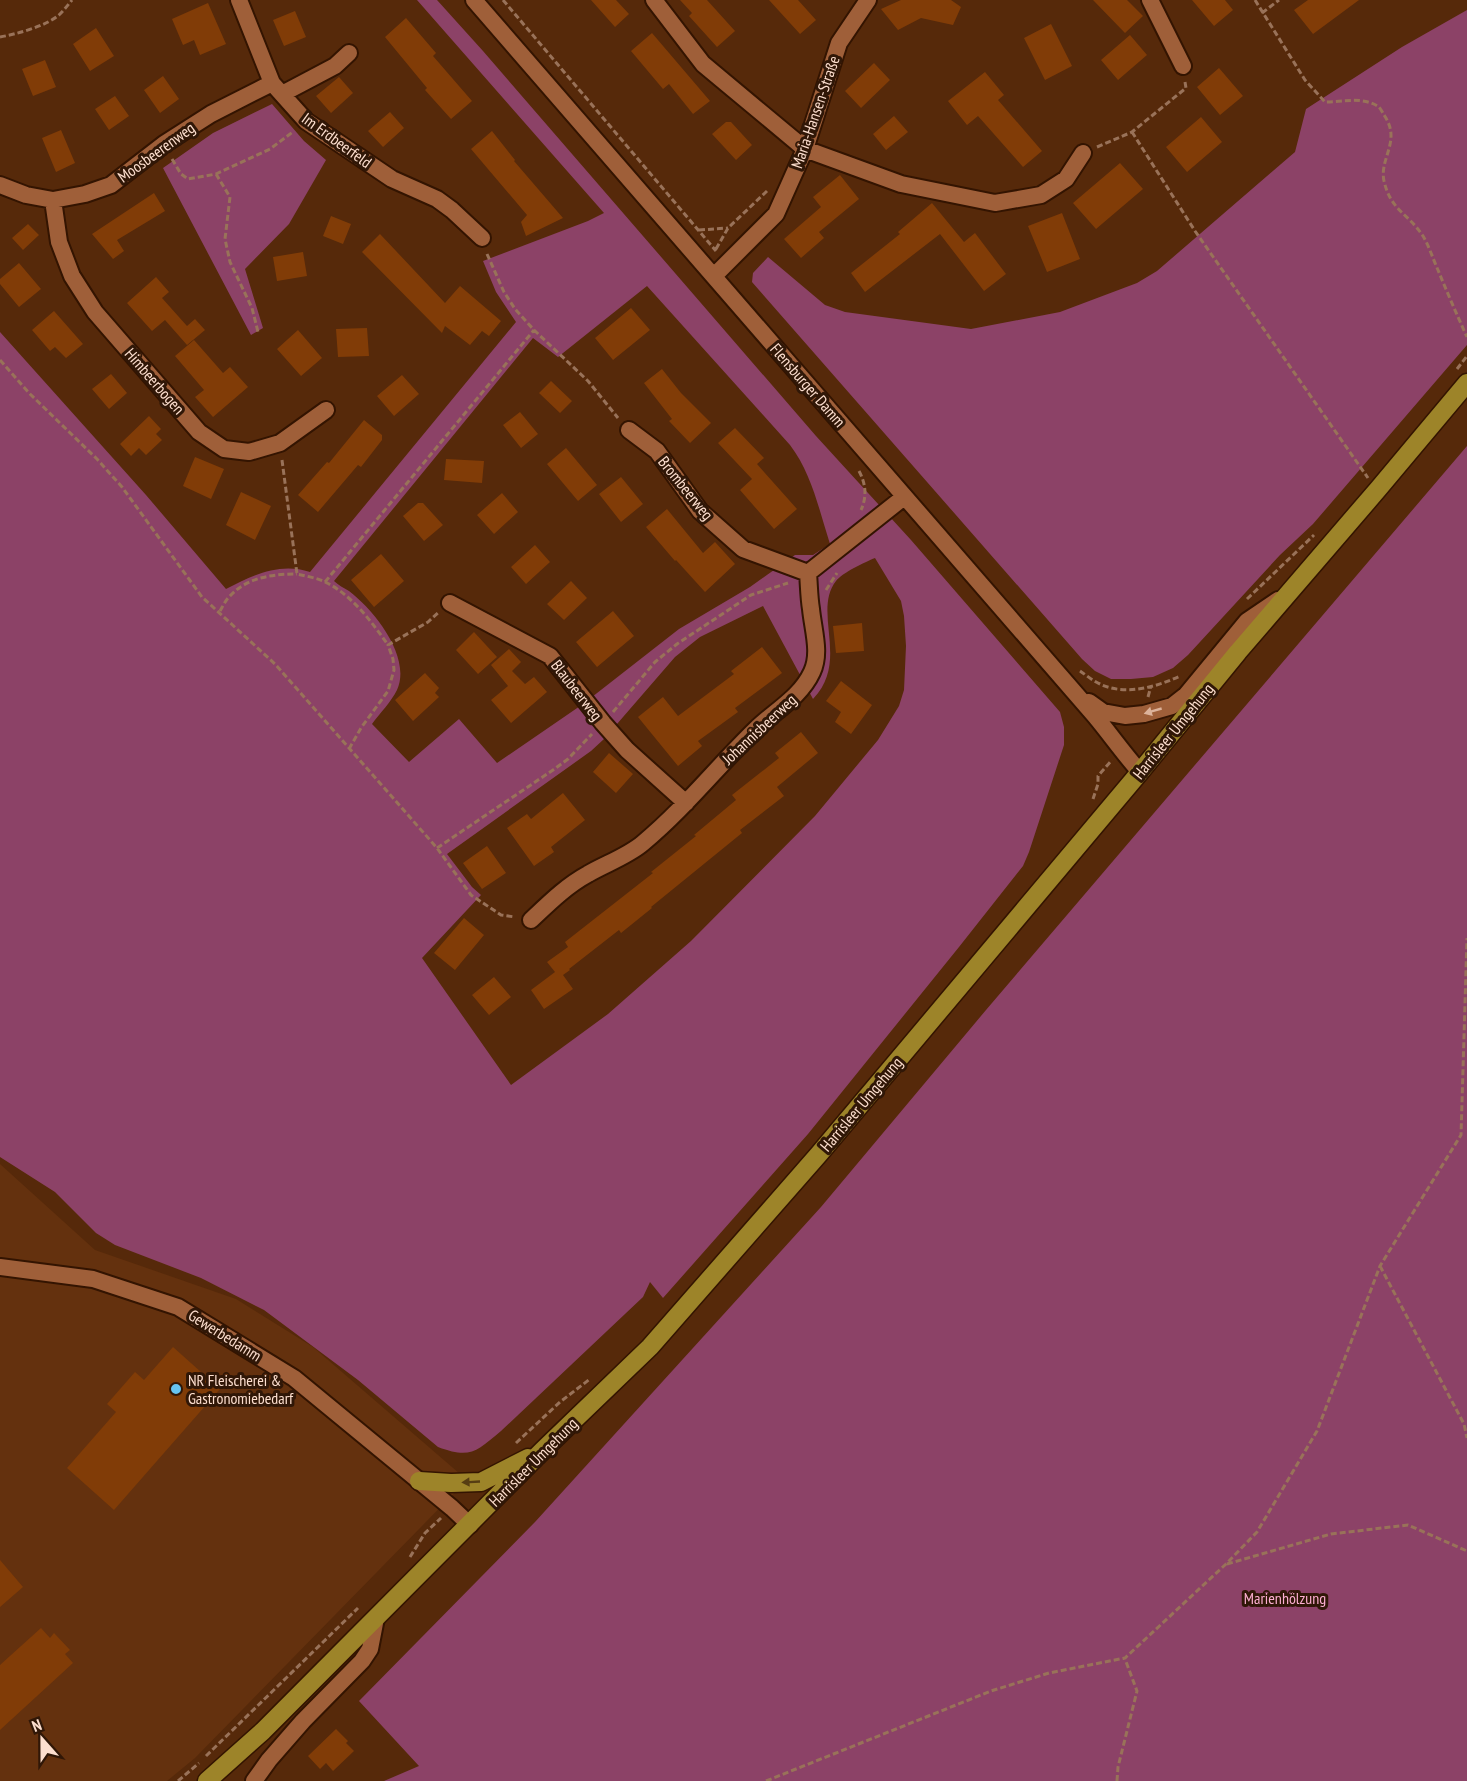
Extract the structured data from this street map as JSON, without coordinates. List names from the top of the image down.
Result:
{
  "streets": {
    "main road": ["Harrisleer Umgehung"],
    "street": [
      "Maria-Hansen-Straße",
      "Im Erdbeerfeld",
      "Moosbeerenweg",
      "Himbeerbogen",
      "Flensburger Damm",
      "Brombeerweg",
      "Blaubeerweg",
      "Johannisbeerweg",
      "Gewerbedamm"
    ]
  },
  "crossings": [
    ["Maria-Hansen-Straße", "Flensburger Damm"],
    ["Im Erdbeerfeld", "Moosbeerenweg"],
    ["Moosbeerenweg", "Himbeerbogen"],
    ["Flensburger Damm", "Harrisleer Umgehung"],
    ["Brombeerweg", "Johannisbeerweg"],
    ["Blaubeerweg", "Johannisbeerweg"],
    ["Harrisleer Umgehung", "Gewerbedamm"]
  ],
  "parks": ["Marienhölzung"],
  "places": ["NR Fleischerei & Gastronomiebedarf"],
  "north": "top"
}
